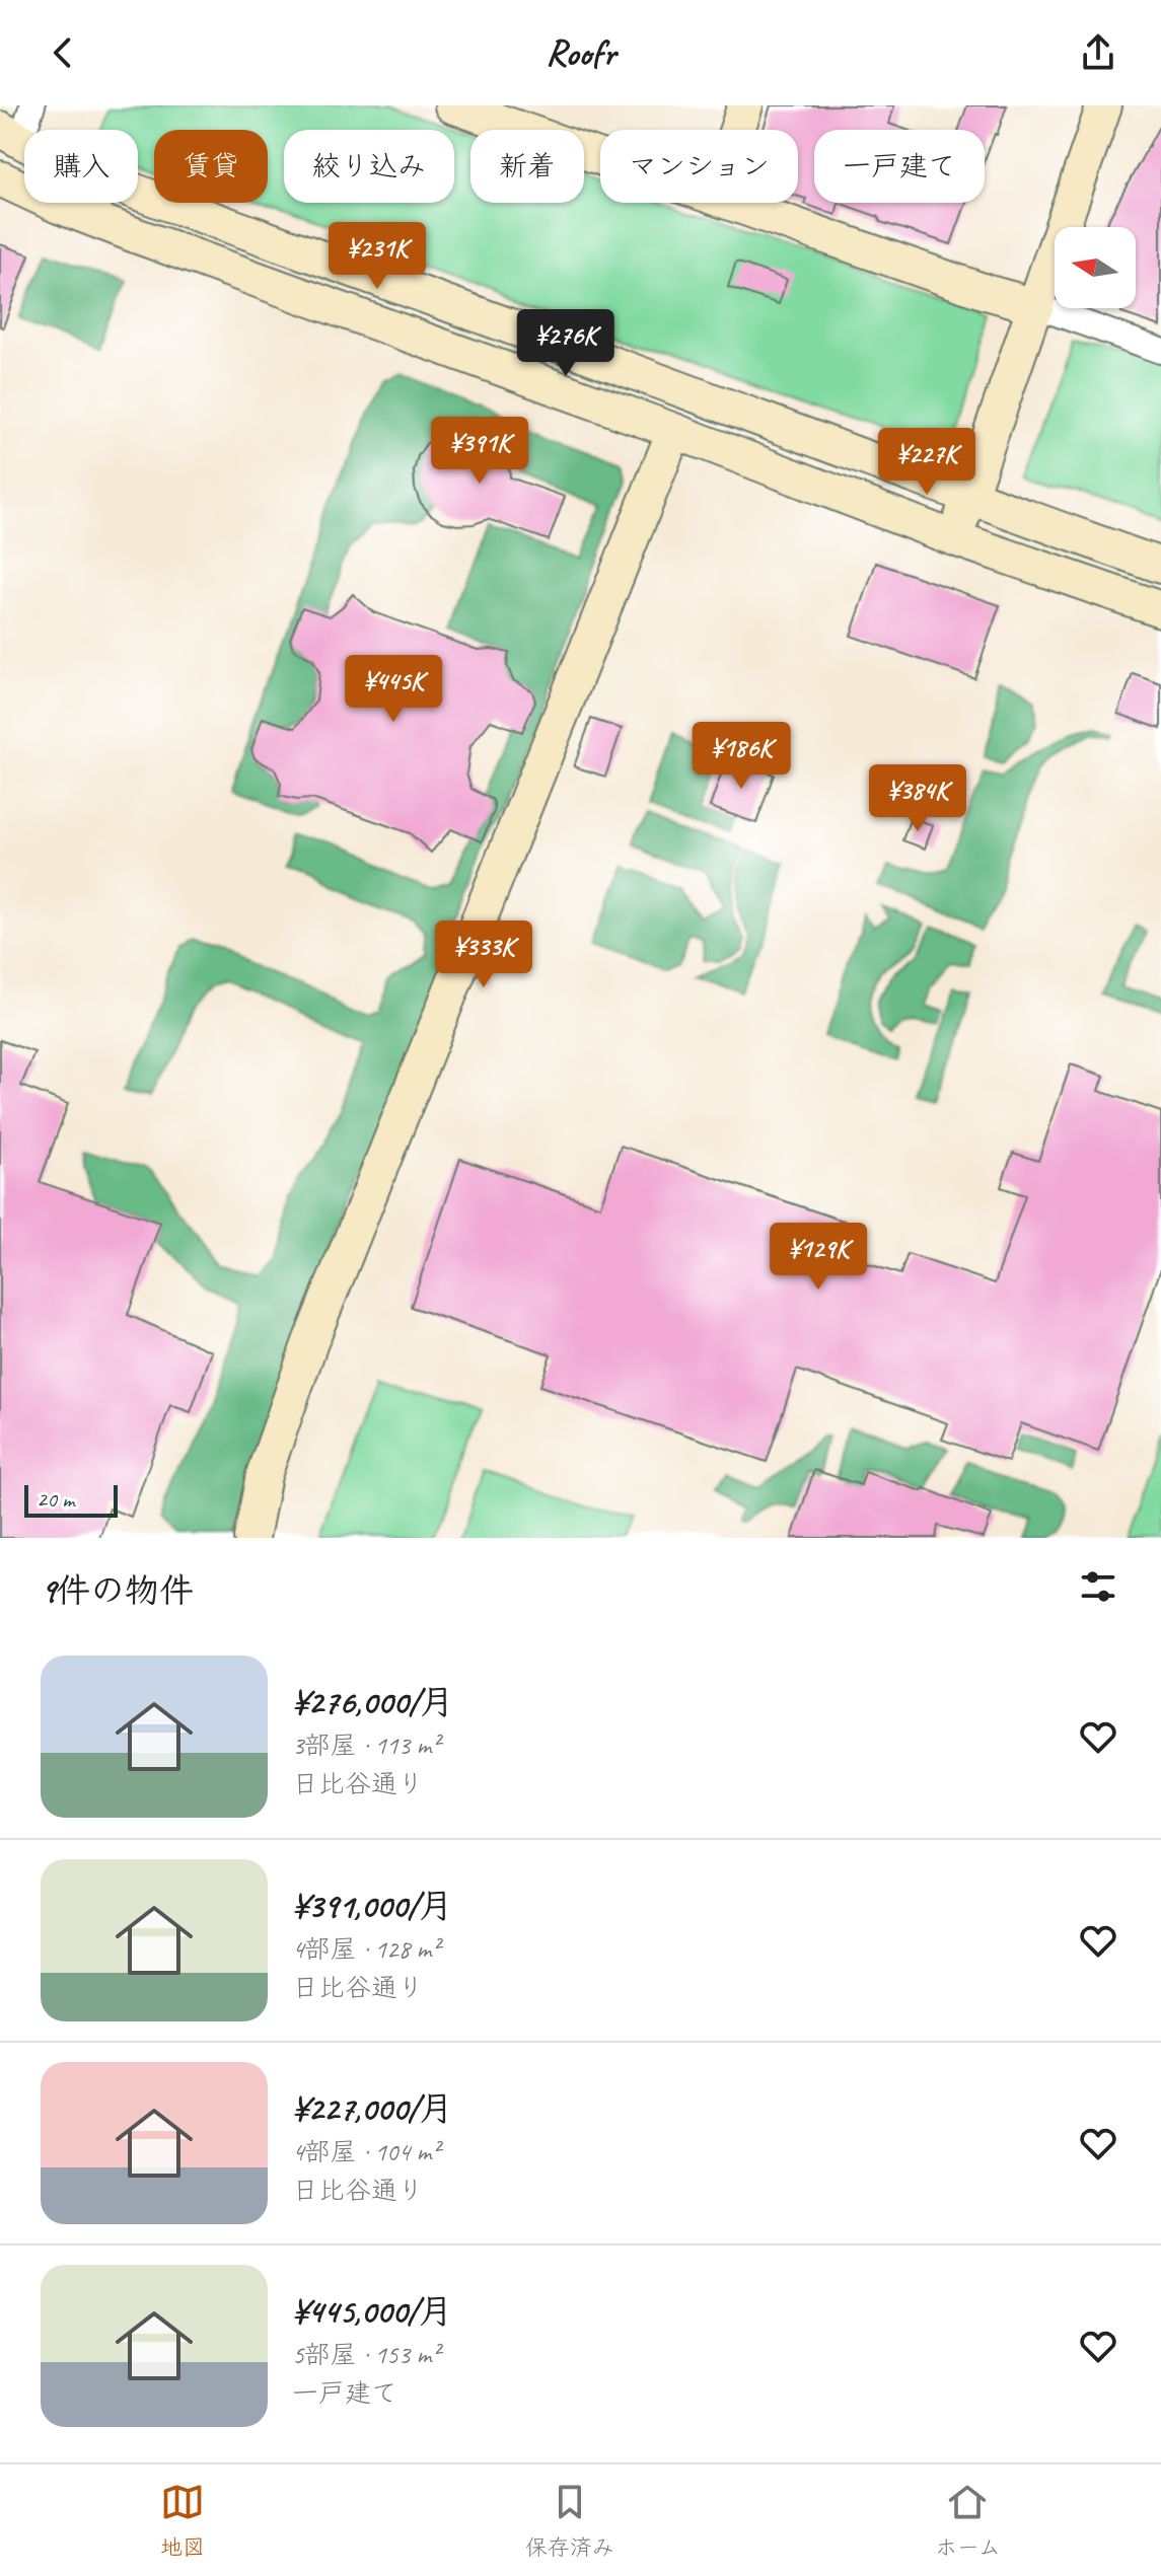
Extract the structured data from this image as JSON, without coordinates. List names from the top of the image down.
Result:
{
  "scale_bar": "20 m",
  "north": "left",
  "page": {
    "header": "Roofr",
    "chip": [
      "購入",
      "賃貸",
      "絞り込み",
      "新着",
      "マンション",
      "一戸建て"
    ],
    "price": [
      "¥231K",
      "¥276K",
      "¥391K",
      "¥227K",
      "¥445K",
      "¥186K",
      "¥384K",
      "¥333K",
      "¥129K"
    ],
    "scale": "20 m",
    "heading": "9件の物件",
    "list": [
      {
        "name": "¥276,000/月",
        "note": "3部屋 · 113 m² · 日比谷通り"
      },
      {
        "name": "¥391,000/月",
        "note": "4部屋 · 128 m² · 日比谷通り"
      },
      {
        "name": "¥227,000/月",
        "note": "4部屋 · 104 m² · 日比谷通り"
      },
      {
        "name": "¥445,000/月",
        "note": "5部屋 · 153 m² · 一戸建て"
      }
    ],
    "tabs": ["地図", "保存済み", "ホーム"]
  }
}
